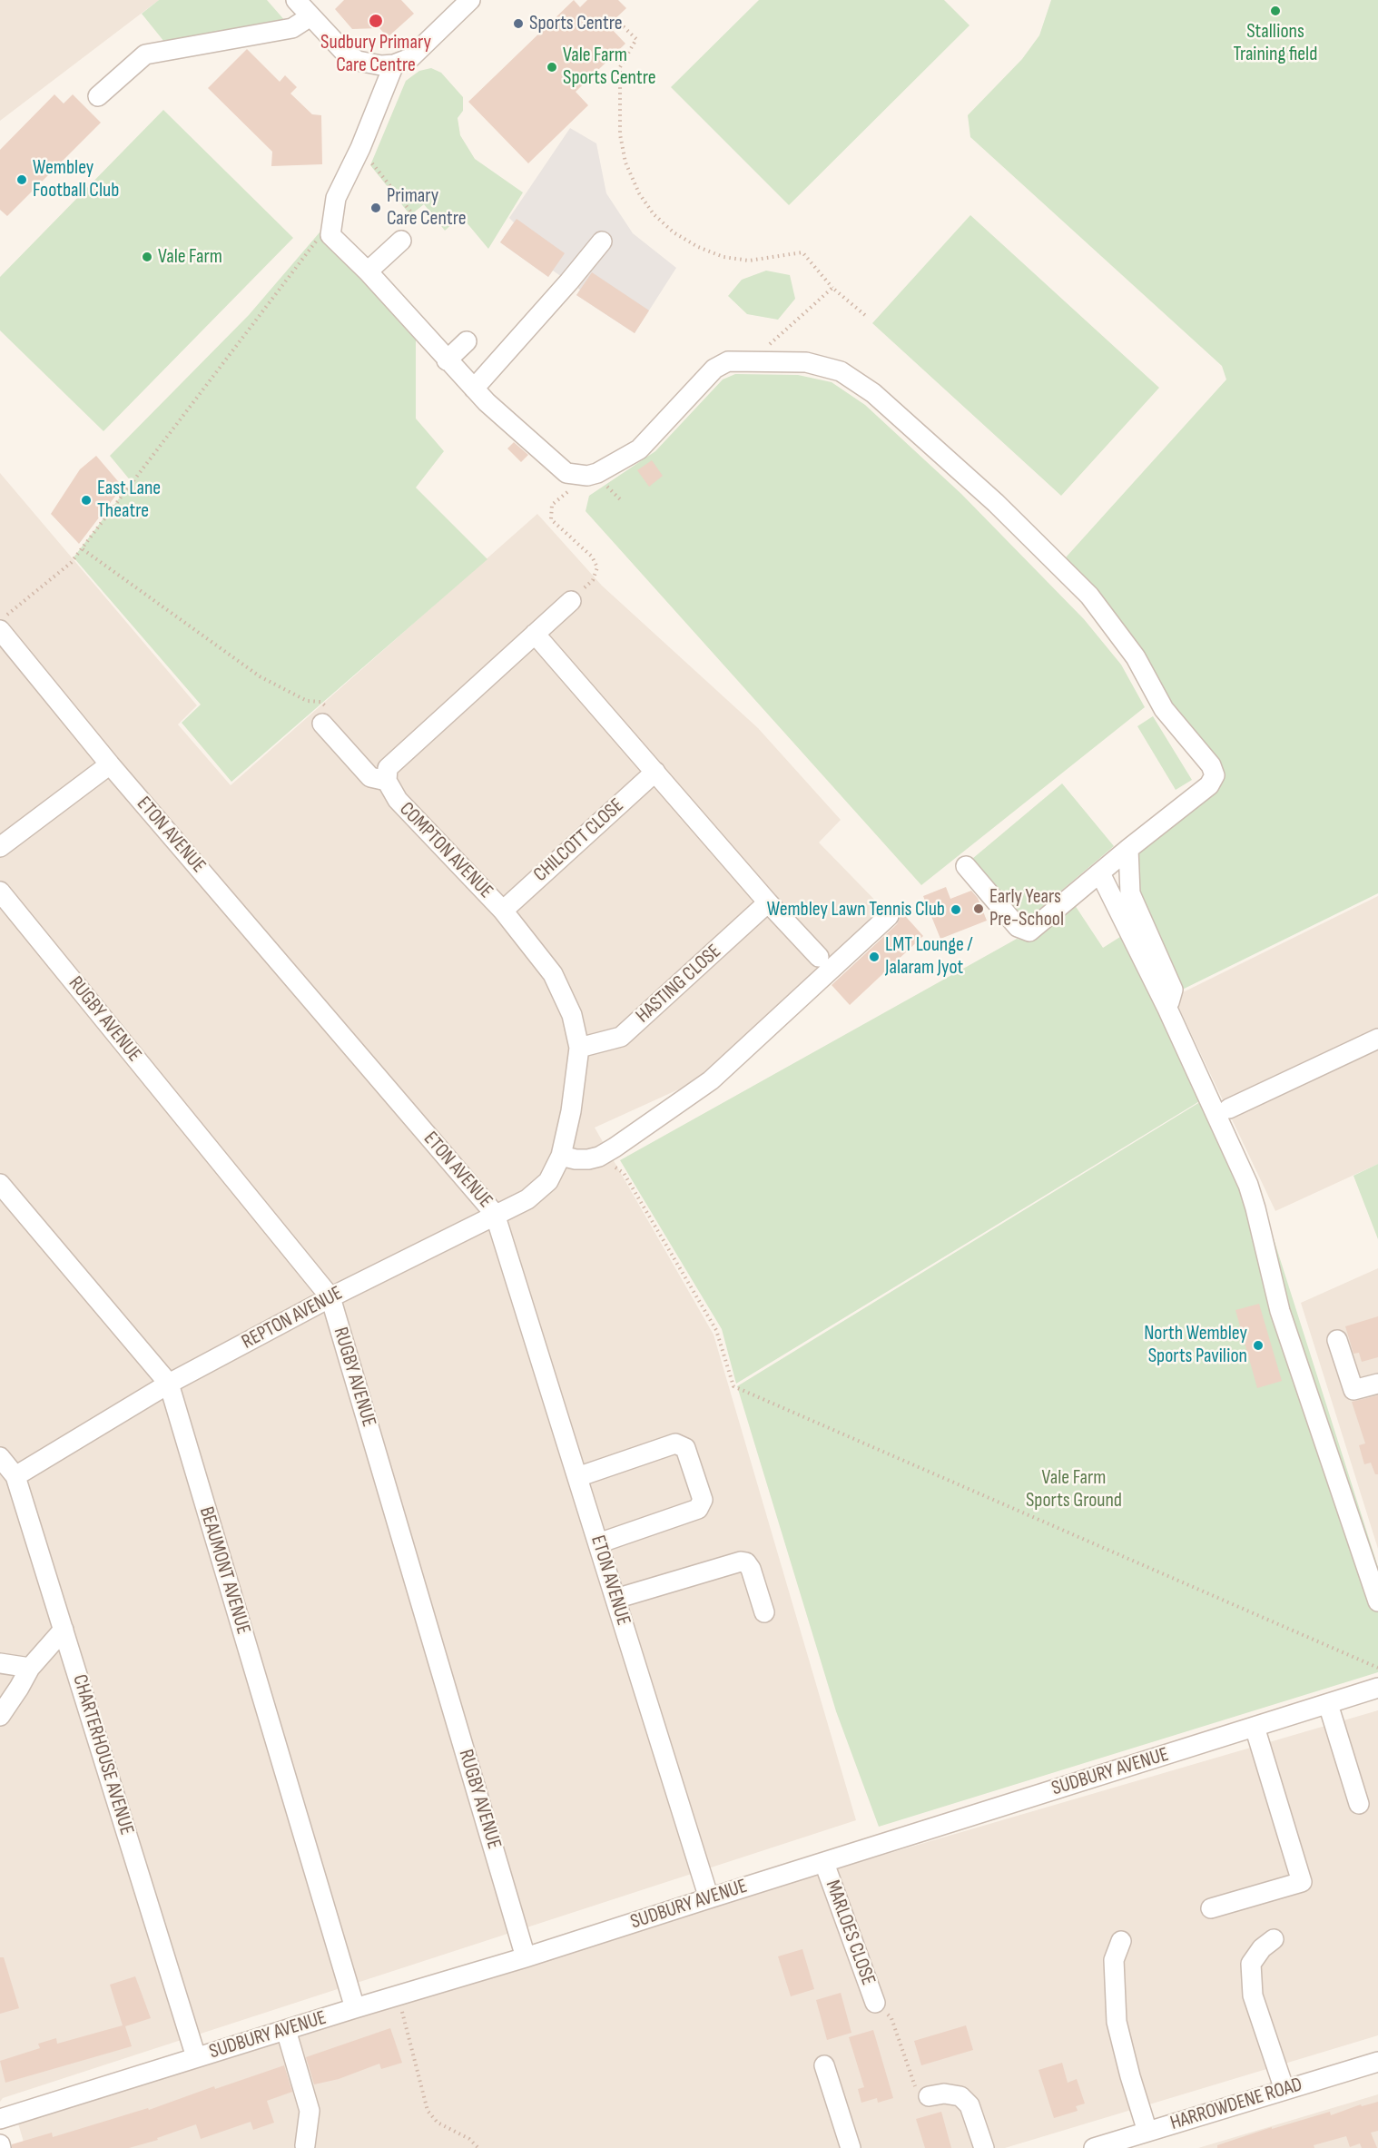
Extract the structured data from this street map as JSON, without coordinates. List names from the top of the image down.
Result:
{
  "streets": {
    "street": [
      "ETON AVENUE",
      "CHILCOTT CLOSE",
      "COMPTON AVENUE",
      "HASTING CLOSE",
      "RUGBY AVENUE",
      "REPTON AVENUE",
      "BEAUMONT AVENUE",
      "CHARTERHOUSE AVENUE",
      "SUDBURY AVENUE",
      "MARLOES CLOSE",
      "HARROWDENE ROAD"
    ]
  },
  "crossings": [
    ["ETON AVENUE", "REPTON AVENUE"],
    ["ETON AVENUE", "SUDBURY AVENUE"],
    ["CHILCOTT CLOSE", "COMPTON AVENUE"],
    ["COMPTON AVENUE", "HASTING CLOSE"],
    ["COMPTON AVENUE", "REPTON AVENUE"],
    ["RUGBY AVENUE", "REPTON AVENUE"],
    ["RUGBY AVENUE", "SUDBURY AVENUE"],
    ["REPTON AVENUE", "BEAUMONT AVENUE"],
    ["REPTON AVENUE", "CHARTERHOUSE AVENUE"],
    ["BEAUMONT AVENUE", "SUDBURY AVENUE"],
    ["CHARTERHOUSE AVENUE", "SUDBURY AVENUE"],
    ["SUDBURY AVENUE", "MARLOES CLOSE"]
  ],
  "parks": ["Vale Farm Sports Ground"],
  "places": [
    "Stallions Training field",
    "Sudbury Primary Care Centre",
    "Sports Centre",
    "Vale Farm Sports Centre",
    "Wembley Football Club",
    "Primary Care Centre",
    "Vale Farm",
    "East Lane Theatre",
    "Early Years Pre-School",
    "Wembley Lawn Tennis Club",
    "LMT Lounge / Jalaram Jyot",
    "North Wembley Sports Pavilion"
  ]
}
